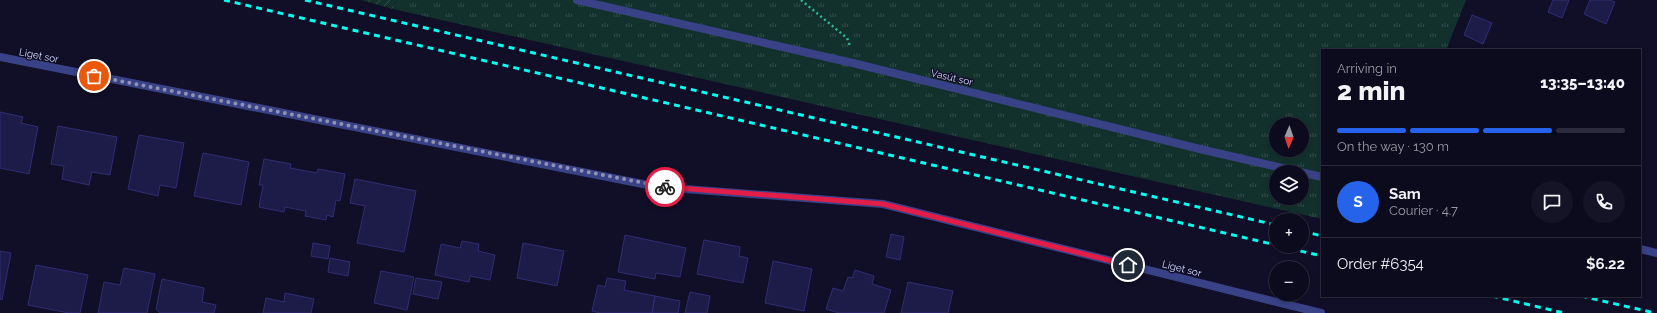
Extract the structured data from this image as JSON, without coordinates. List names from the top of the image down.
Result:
{
  "streets": {
    "street": ["Liget sor", "Vasút sor"]
  },
  "north": "bottom",
  "page": {
    "heading": ["2 min", "Arriving in", "13:35–13:40"],
    "panel": [
      "Sam",
      "Courier · 4.7",
      "Order #6354",
      "$6.22"
    ],
    "map_buttons": ["+", "−"],
    "bar": "On the way · 130 m",
    "round": "S"
  }
}
